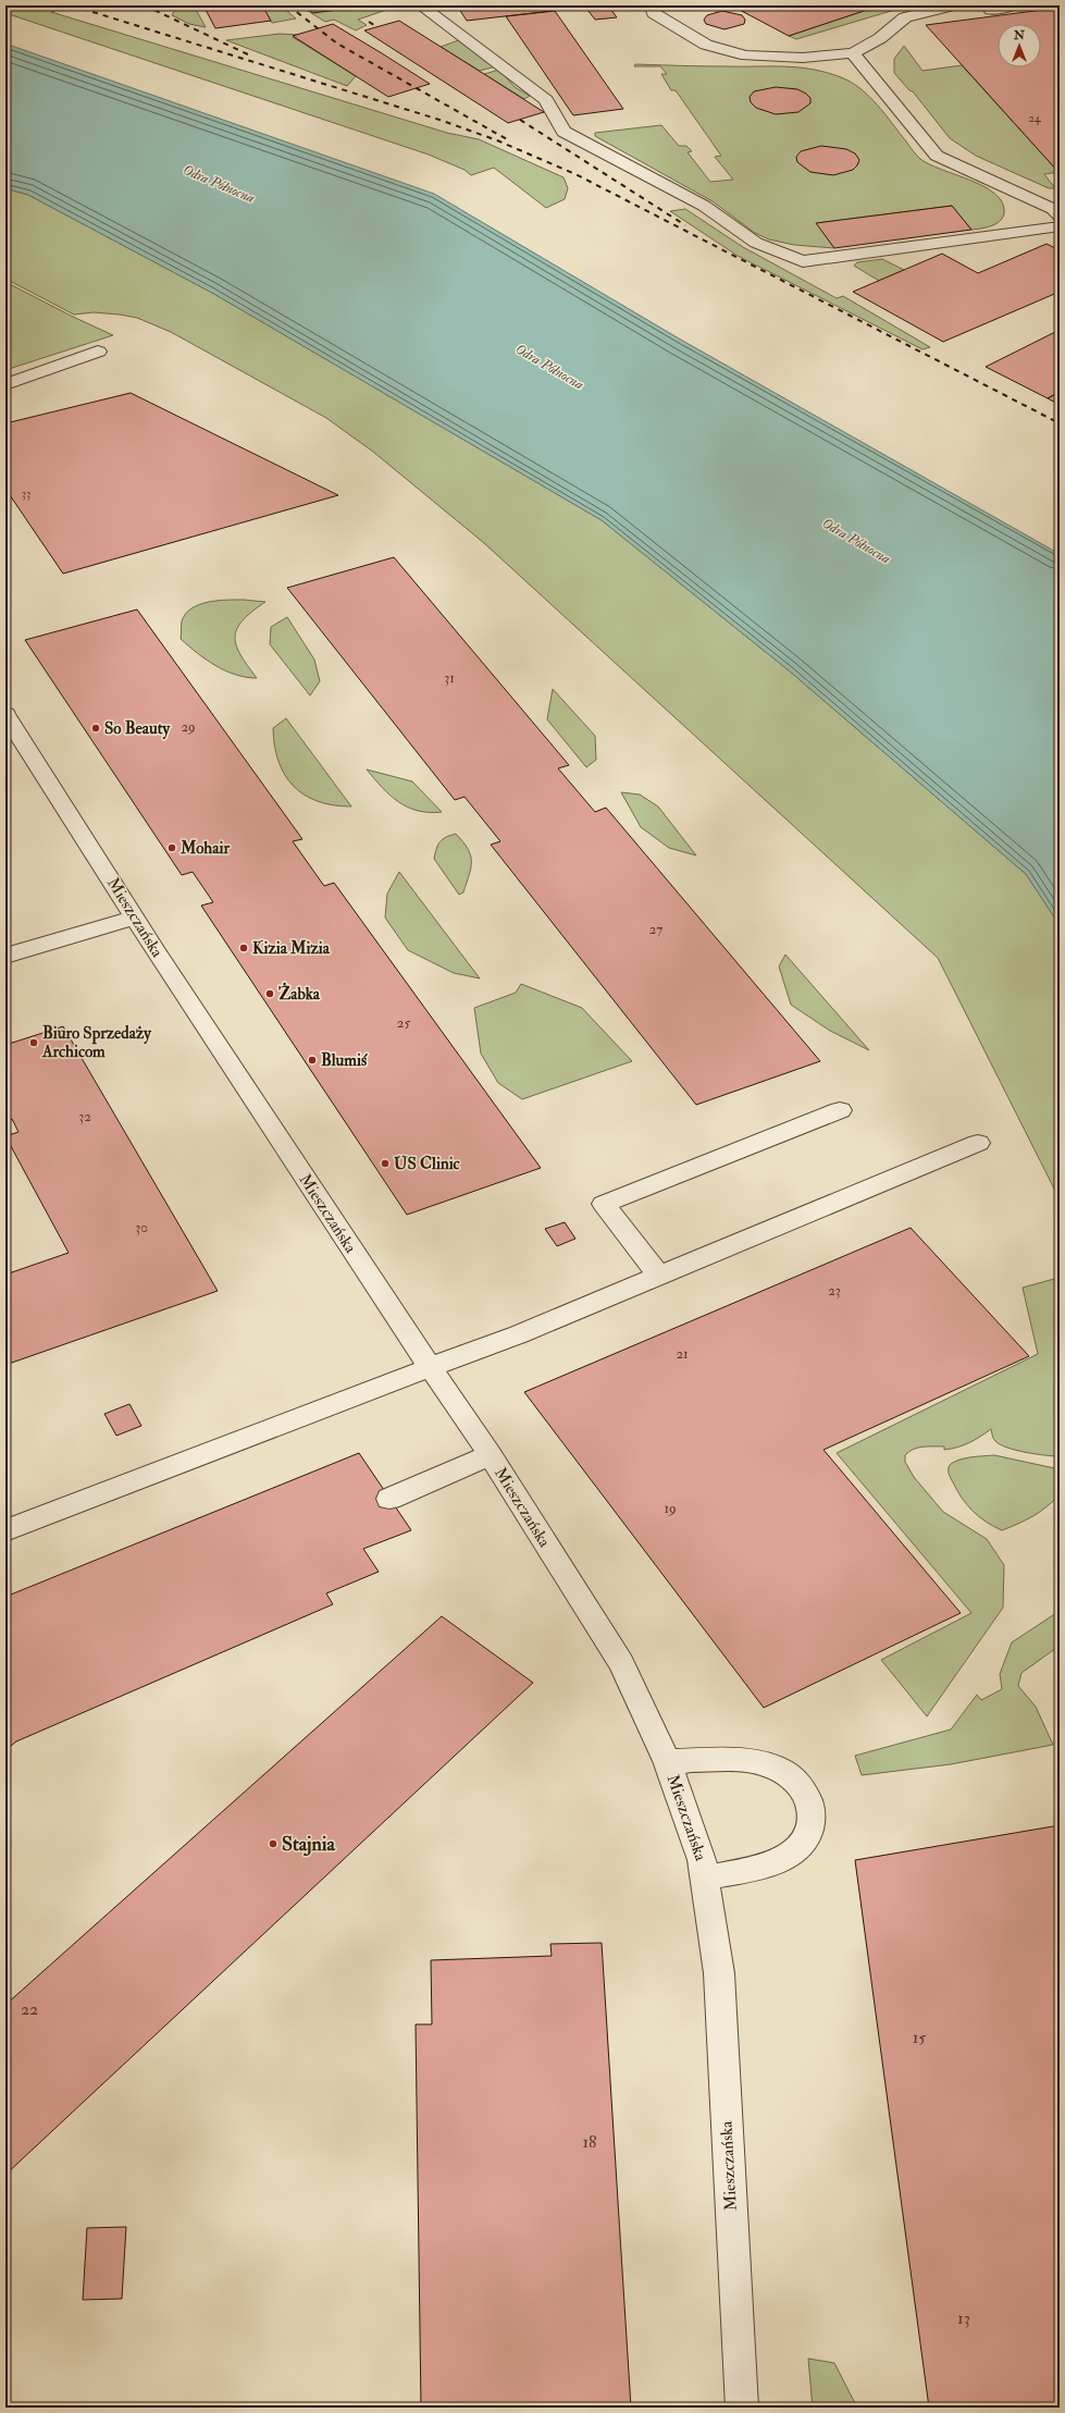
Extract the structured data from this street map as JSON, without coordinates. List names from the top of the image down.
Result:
{
  "streets": {
    "street": ["Mieszczańska"]
  },
  "water": ["Odra Północna"],
  "places": [
    "So Beauty",
    "Mohair",
    "Kizia Mizia",
    "Żabka",
    "Biuro Sprzedaży Archicom",
    "Blumiś",
    "US Clinic",
    "Stajnia"
  ],
  "house_numbers": [
    "24",
    "33",
    "31",
    "29",
    "27",
    "25",
    "32",
    "30",
    "23",
    "21",
    "19",
    "22",
    "15",
    "18",
    "13"
  ],
  "north": "top"
}
